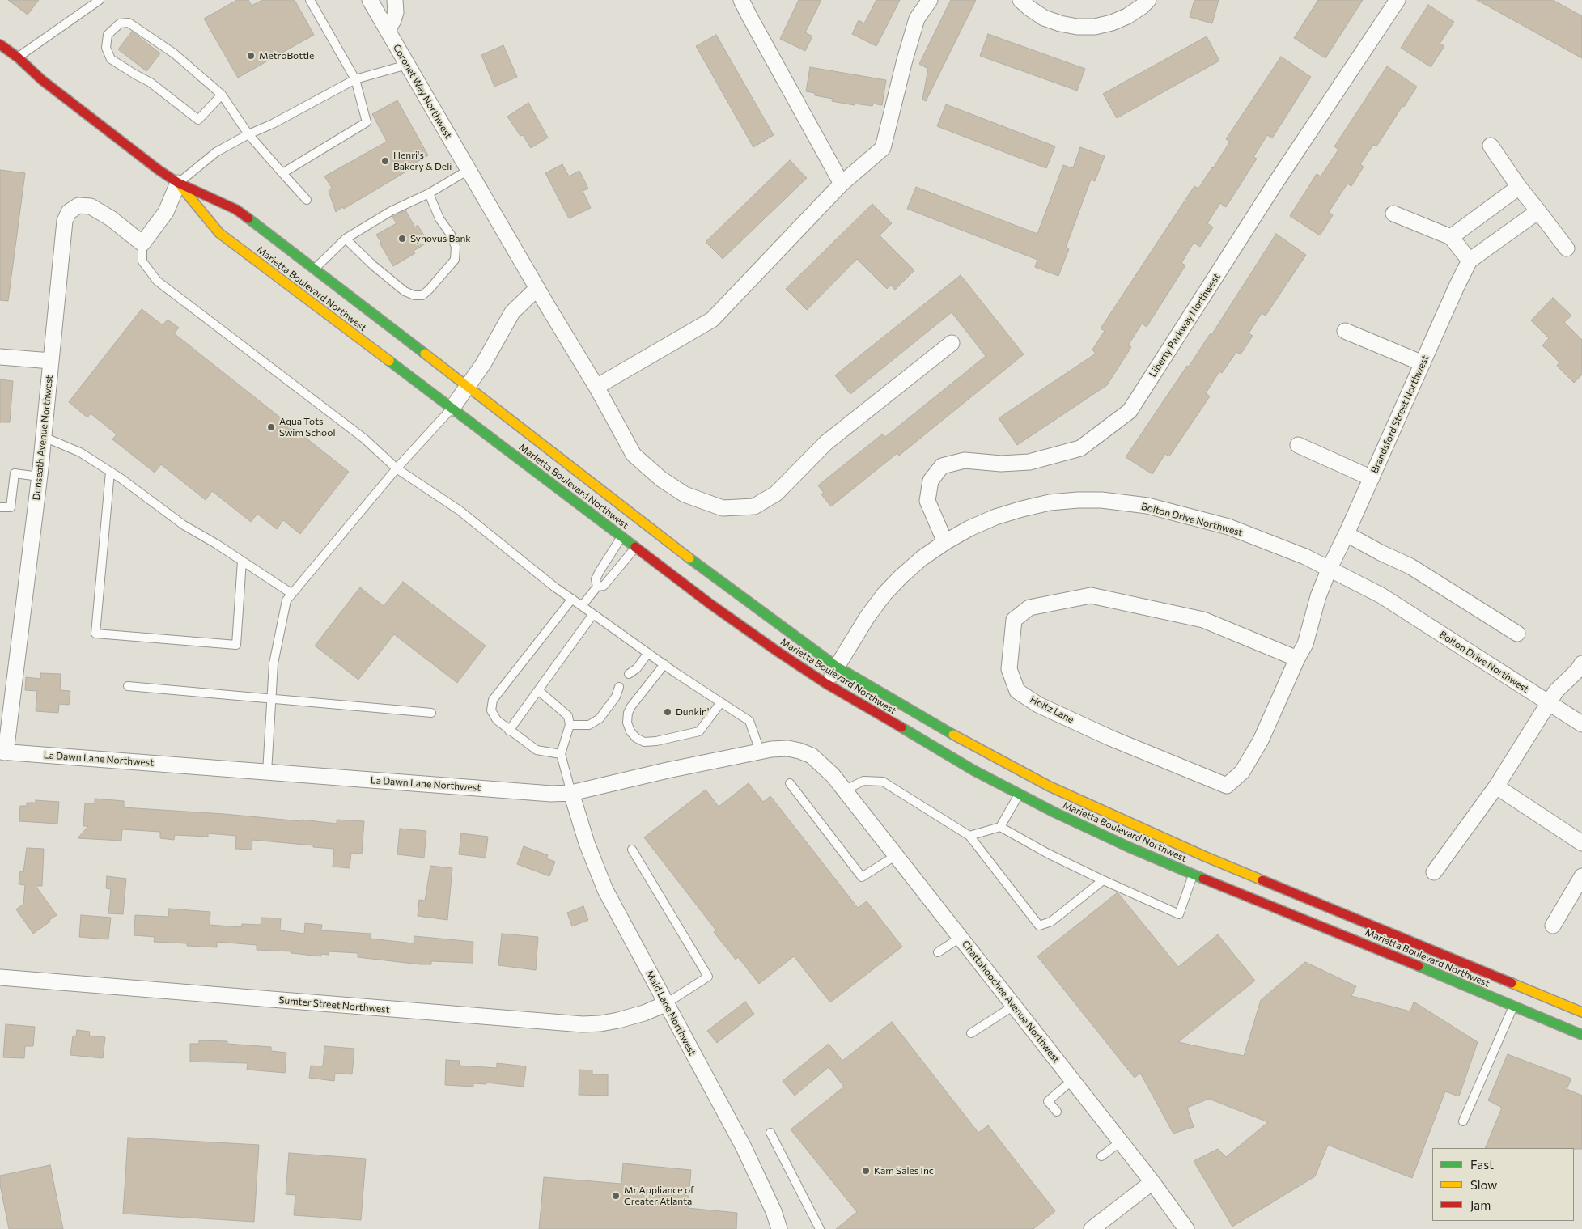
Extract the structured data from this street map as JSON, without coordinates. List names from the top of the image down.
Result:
{
  "streets": {
    "main road": ["Marietta Boulevard Northwest"],
    "street": [
      "Coronet Way Northwest",
      "Liberty Parkway Northwest",
      "Brandsford Street Northwest",
      "Dunseath Avenue Northwest",
      "Bolton Drive Northwest",
      "Holtz Lane",
      "La Dawn Lane Northwest",
      "Chattahoochee Avenue Northwest",
      "Sumter Street Northwest",
      "Maid Lane Northwest"
    ]
  },
  "crossings": [
    ["Marietta Boulevard Northwest", "Bolton Drive Northwest"],
    ["Liberty Parkway Northwest", "Bolton Drive Northwest"],
    ["Brandsford Street Northwest", "Bolton Drive Northwest"],
    ["Brandsford Street Northwest", "Holtz Lane"],
    ["Dunseath Avenue Northwest", "La Dawn Lane Northwest"],
    ["Bolton Drive Northwest", "Holtz Lane"],
    ["La Dawn Lane Northwest", "Chattahoochee Avenue Northwest"],
    ["La Dawn Lane Northwest", "Maid Lane Northwest"],
    ["Sumter Street Northwest", "Maid Lane Northwest"]
  ],
  "places": [
    "MetroBottle",
    "Henri's Bakery & Deli",
    "Synovus Bank",
    "Aqua Tots Swim School",
    "Dunkin'",
    "Kam Sales Inc",
    "Mr Appliance of Greater Atlanta"
  ],
  "legend": ["Fast", "Slow", "Jam"]
}
